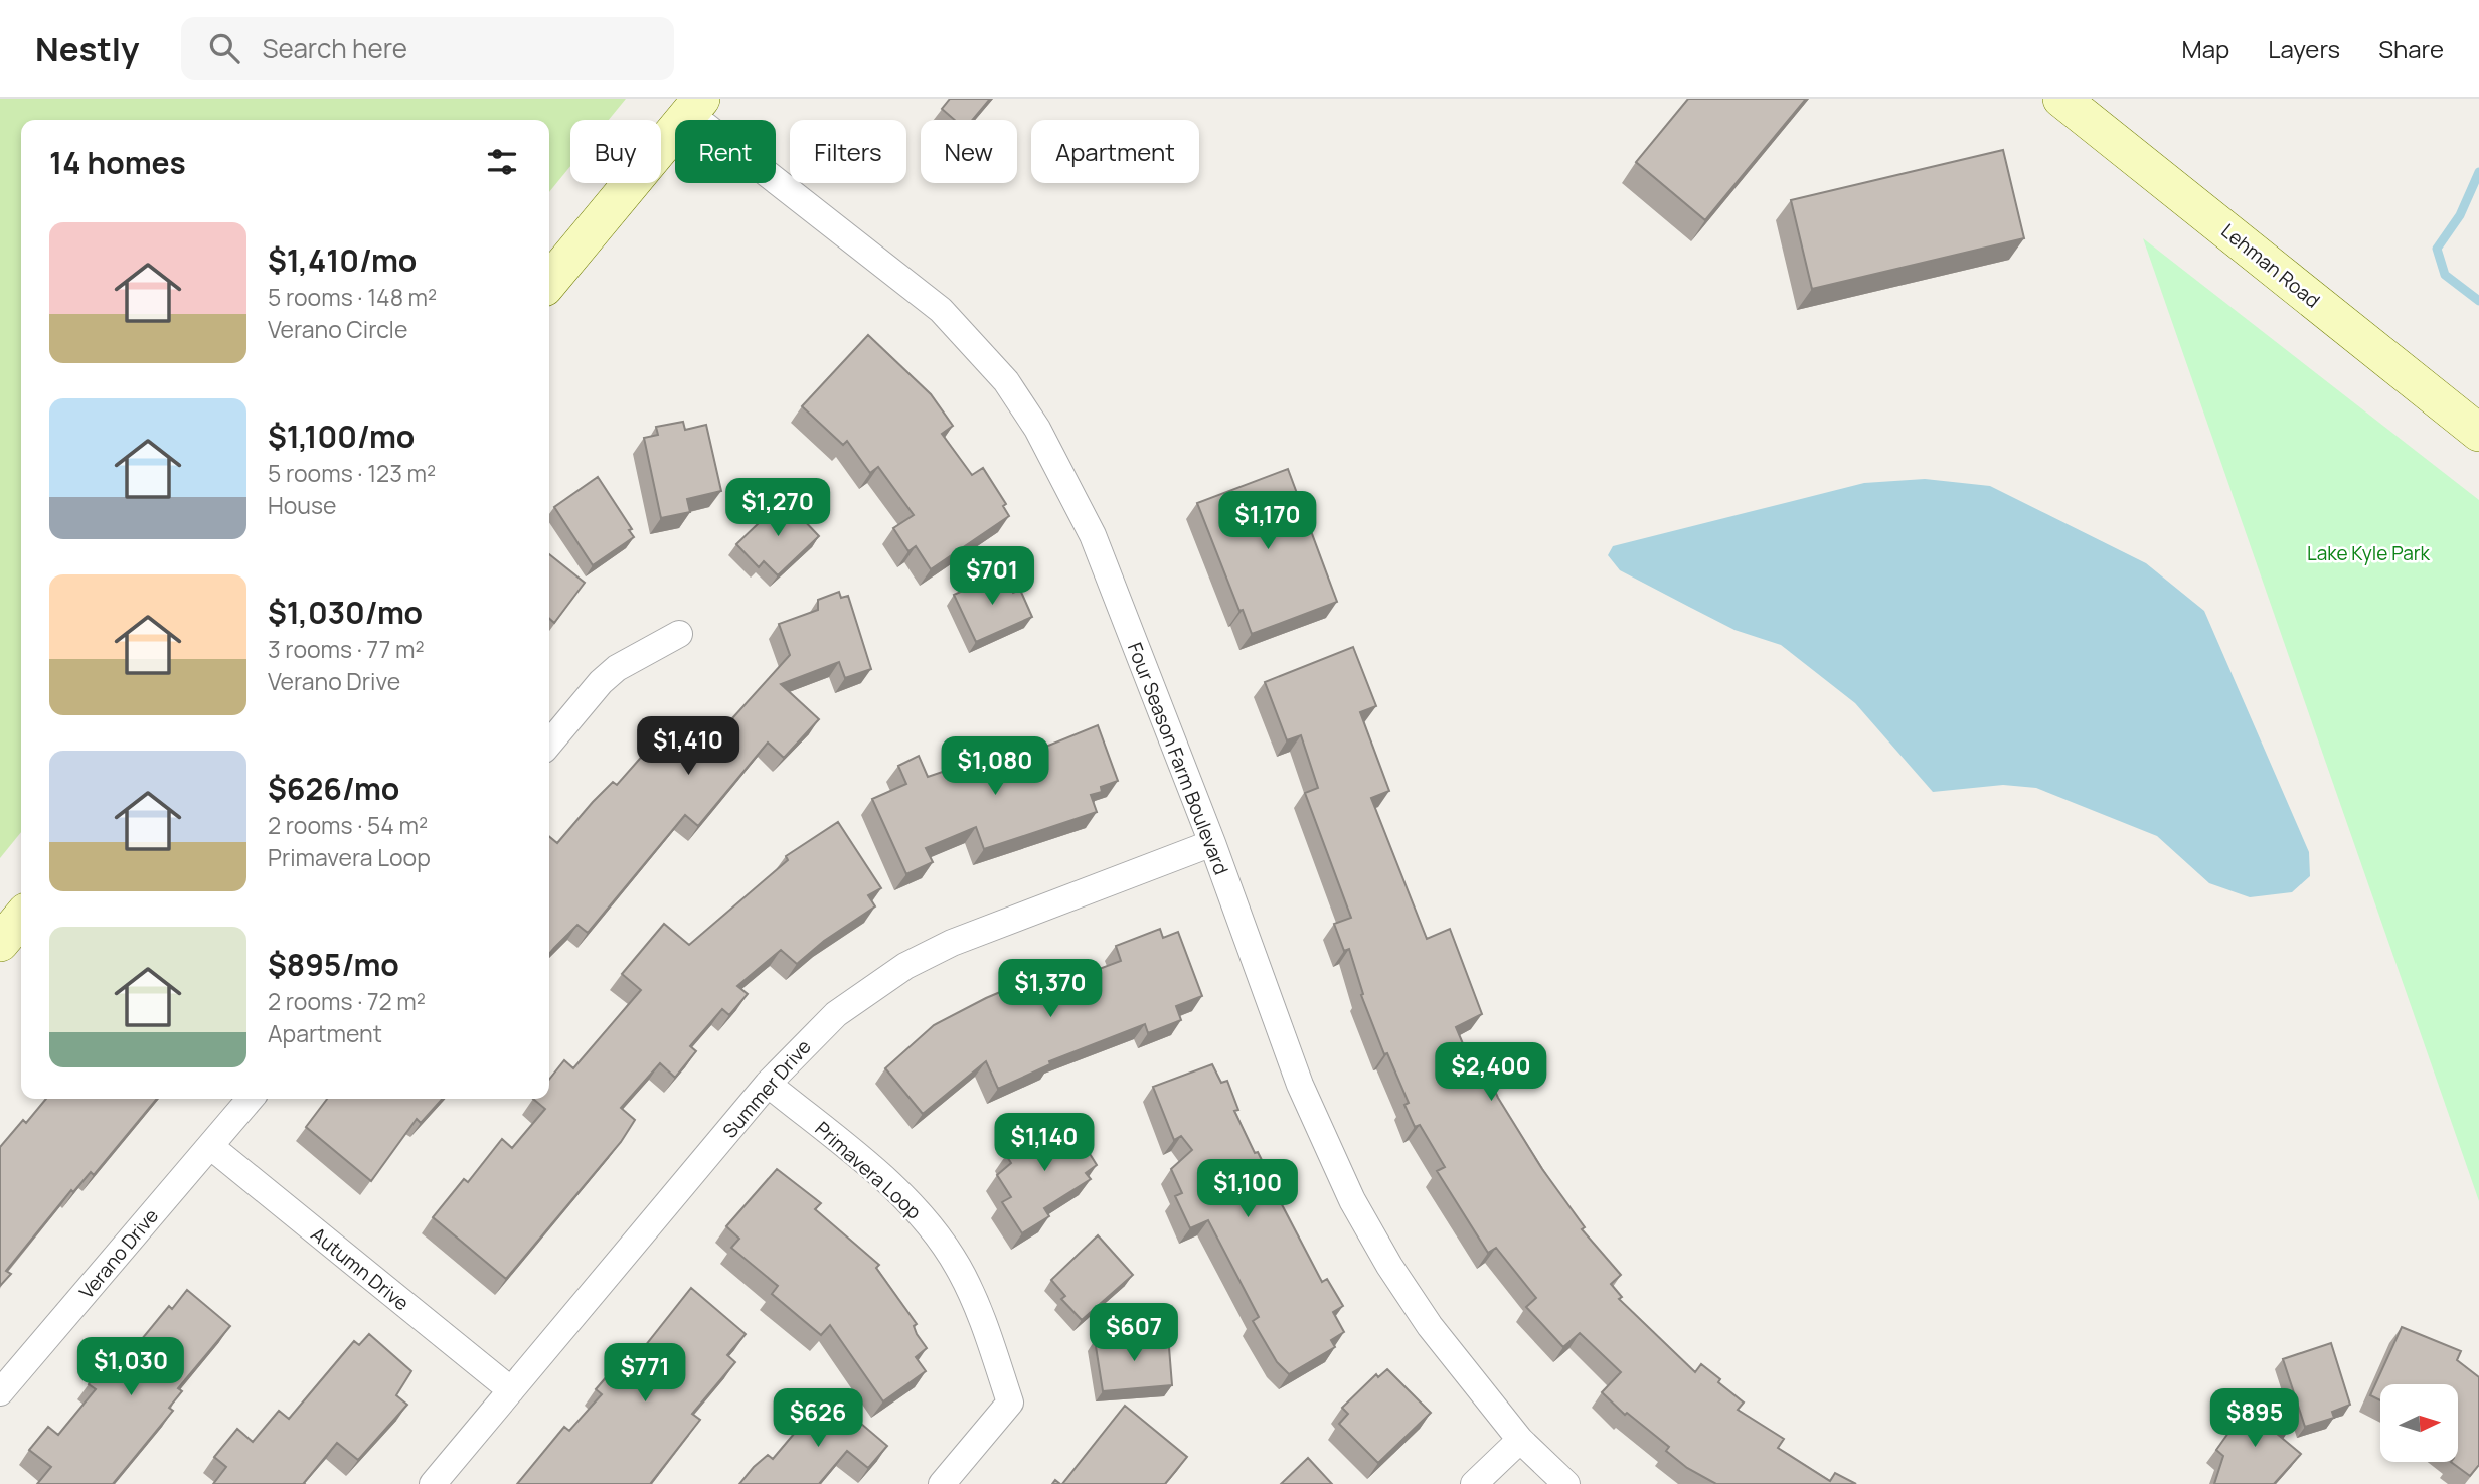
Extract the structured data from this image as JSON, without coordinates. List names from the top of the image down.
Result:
{
  "streets": {
    "street": [
      "Lehman Road",
      "Four Season Farm Boulevard",
      "Summer Drive",
      "Primavera Loop",
      "Verano Drive",
      "Autumn Drive"
    ]
  },
  "crossings": [
    ["Four Season Farm Boulevard", "Summer Drive"],
    ["Summer Drive", "Primavera Loop"],
    ["Summer Drive", "Autumn Drive"],
    ["Verano Drive", "Autumn Drive"]
  ],
  "parks": ["Lake Kyle Park"],
  "north": "right",
  "page": {
    "header": "Nestly",
    "search": "Search here",
    "nav": ["Map", "Layers", "Share"],
    "chip": [
      "Buy",
      "Rent",
      "Filters",
      "New",
      "Apartment"
    ],
    "heading": "14 homes",
    "list": [
      {
        "name": "$1,410/mo",
        "note": "5 rooms · 148 m² · Verano Circle"
      },
      {
        "name": "$1,100/mo",
        "note": "5 rooms · 123 m² · House"
      },
      {
        "name": "$1,030/mo",
        "note": "3 rooms · 77 m² · Verano Drive"
      },
      {
        "name": "$626/mo",
        "note": "2 rooms · 54 m² · Primavera Loop"
      },
      {
        "name": "$895/mo",
        "note": "2 rooms · 72 m² · Apartment"
      }
    ],
    "price": [
      "$1,270",
      "$1,170",
      "$701",
      "$1,410",
      "$1,080",
      "$1,370",
      "$2,400",
      "$1,140",
      "$1,100",
      "$607",
      "$1,030",
      "$771",
      "$626",
      "$895"
    ]
  }
}
